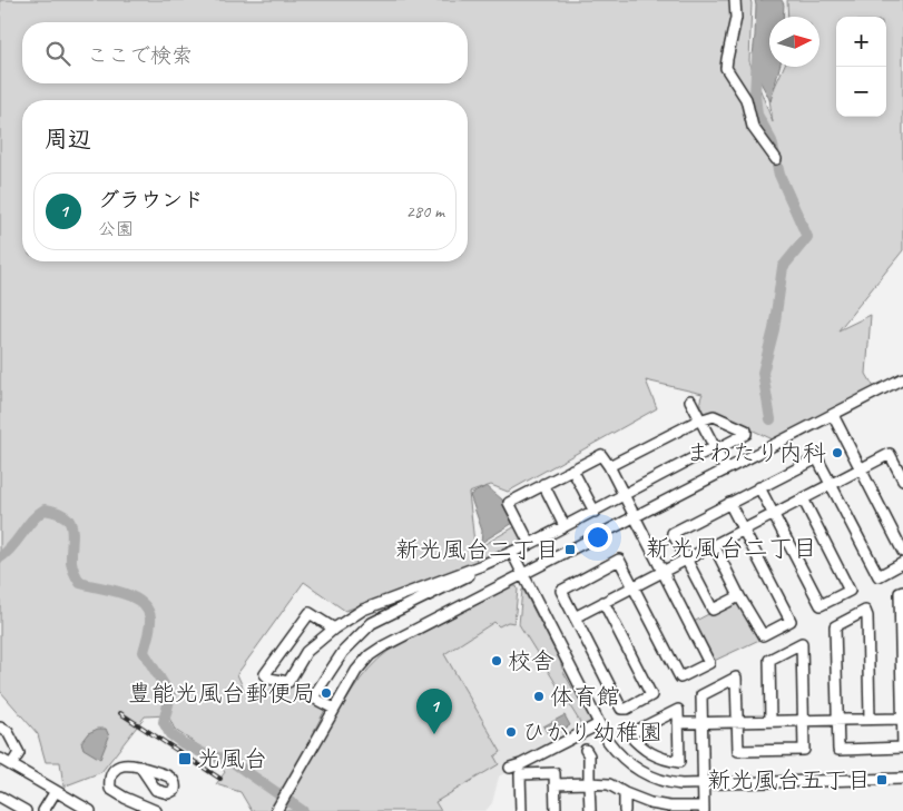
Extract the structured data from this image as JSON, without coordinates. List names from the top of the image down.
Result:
{
  "districts": ["新光風台二丁目"],
  "places": {
    "other": [
      "まわたり内科",
      "校舎",
      "豊能光風台郵便局",
      "体育館",
      "ひかり幼稚園"
    ],
    "transit": ["新光風台二丁目", "光風台", "新光風台五丁目"]
  },
  "north": "right",
  "page": {
    "map_buttons": ["+", "−"],
    "search": "ここで検索",
    "heading": "周辺",
    "list": [
      {
        "mark": "1",
        "name": "グラウンド",
        "note": "公園",
        "value": "280 m"
      }
    ],
    "pins": "1"
  }
}
